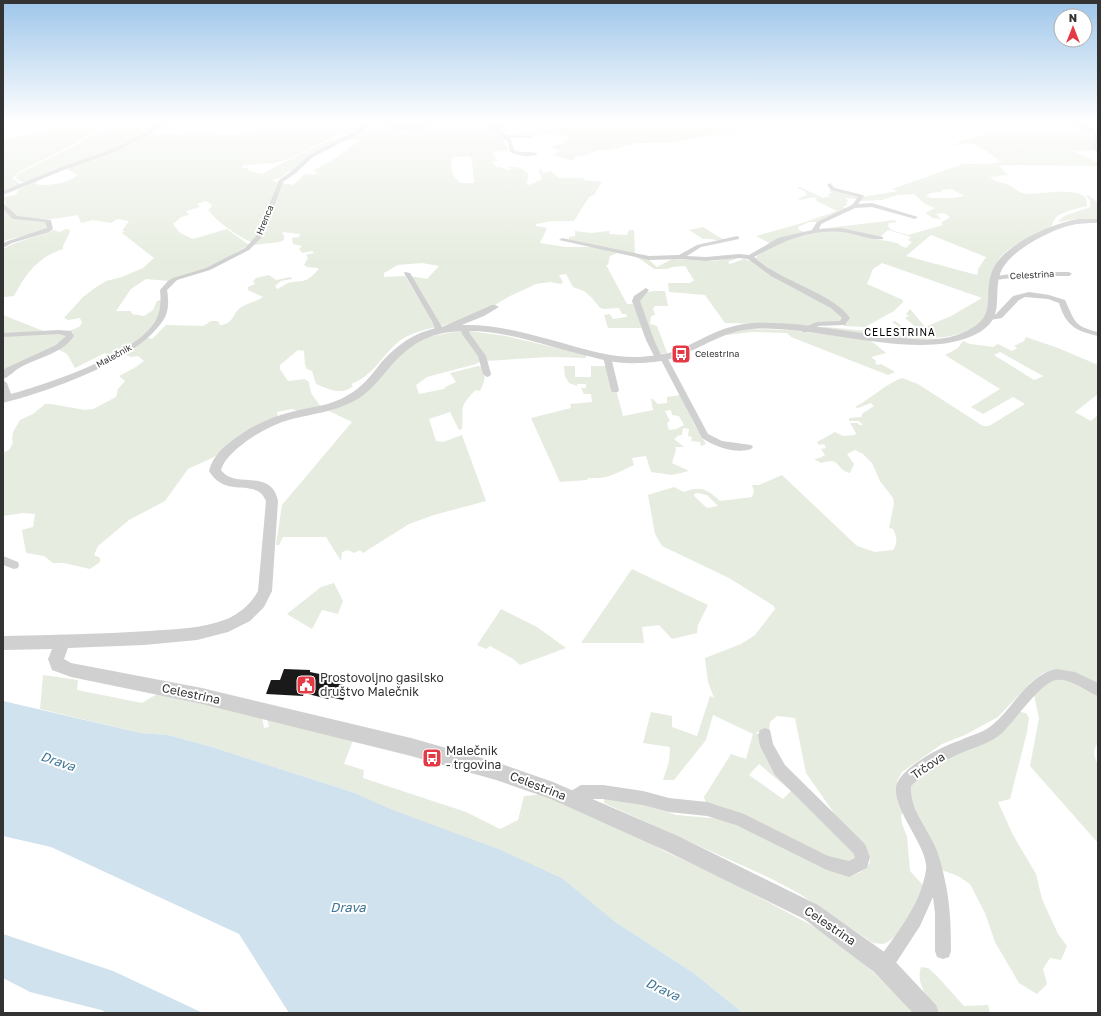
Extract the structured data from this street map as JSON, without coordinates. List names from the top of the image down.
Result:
{
  "streets": {
    "street": [
      "Hrenca",
      "Celestrina",
      "Malečnik",
      "Trčova"
    ]
  },
  "crossings": [
    ["Hrenca", "Malečnik"]
  ],
  "districts": ["CELESTRINA"],
  "water": ["Drava"],
  "places": {
    "bus stop": ["Celestrina", "Malečnik - trgovina"],
    "public building": ["Prostovoljno gasilsko društvo Malečnik"]
  },
  "north": "top"
}
